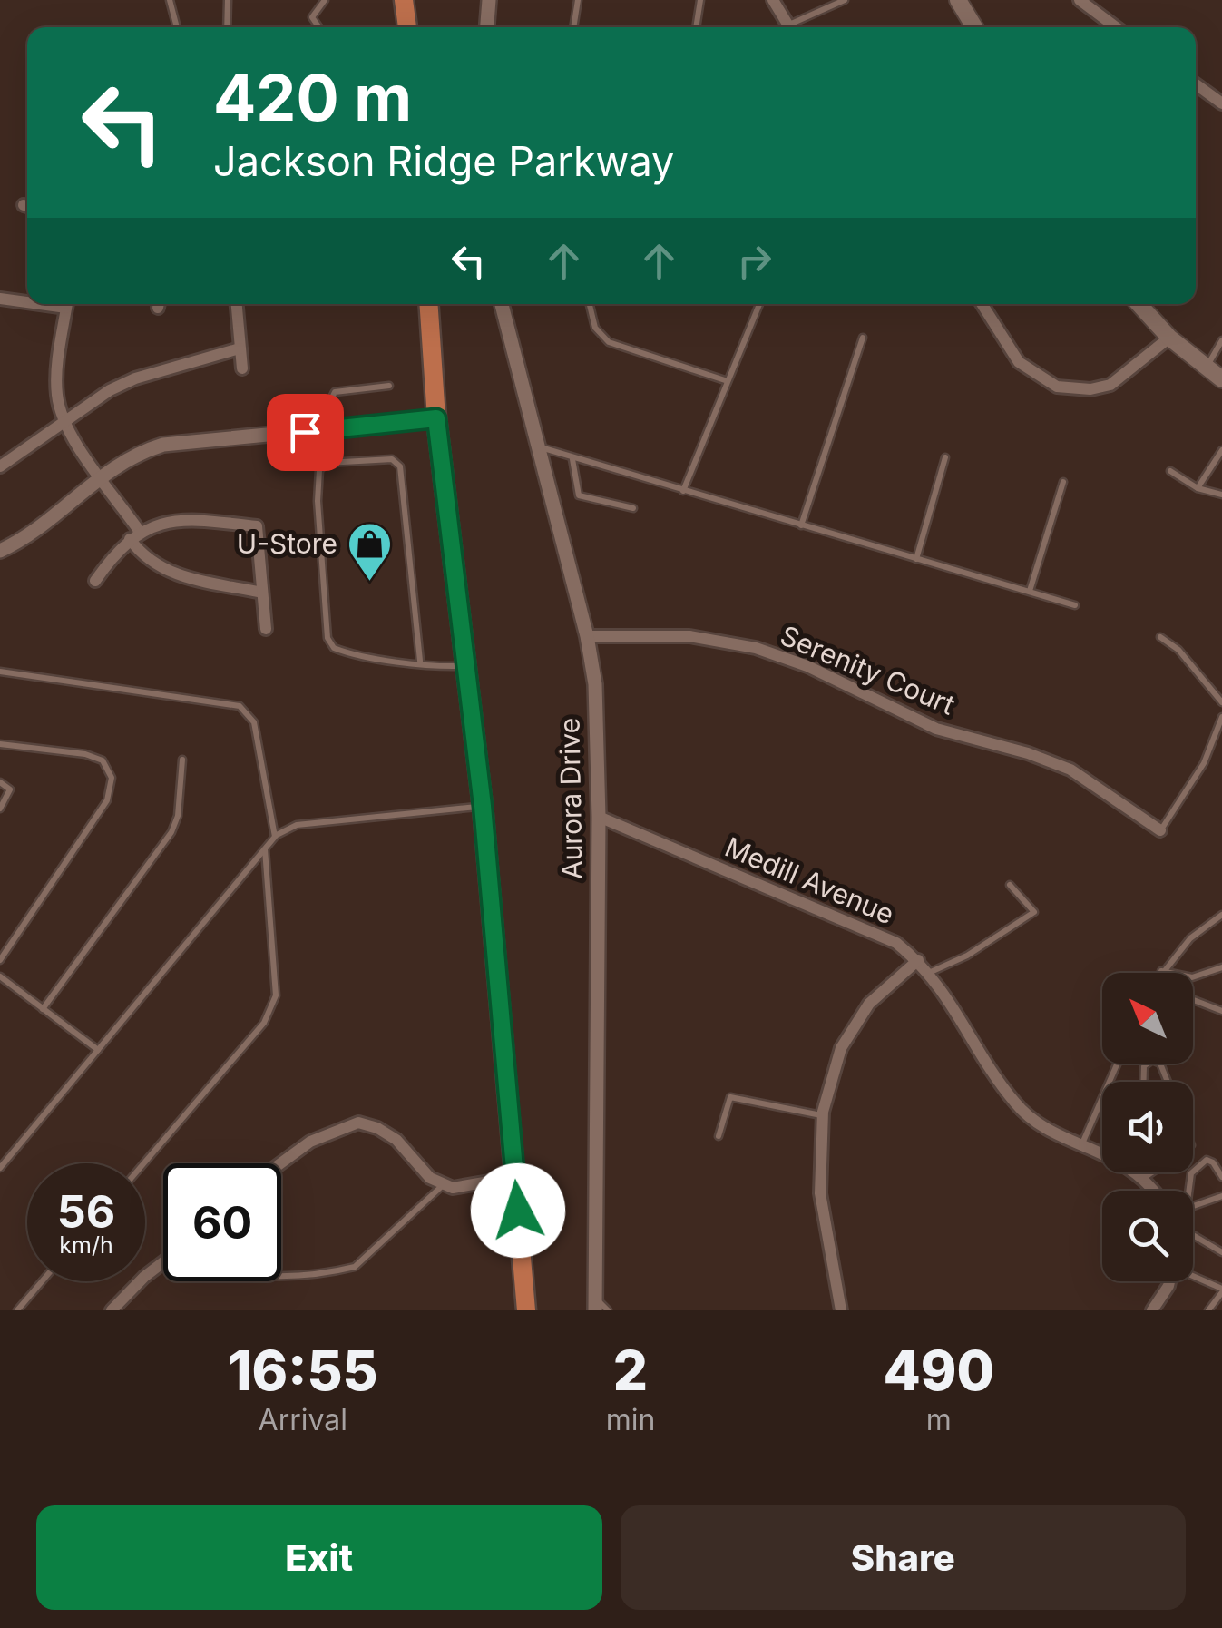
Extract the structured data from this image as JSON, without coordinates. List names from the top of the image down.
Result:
{
  "streets": {
    "street": ["Serenity Court", "Aurora Drive", "Medill Avenue"]
  },
  "crossings": [
    ["Serenity Court", "Aurora Drive"],
    ["Aurora Drive", "Medill Avenue"]
  ],
  "places": {
    "shop": ["U-Store"]
  },
  "north": "top left",
  "page": {
    "turn": ["420 m", "Jackson Ridge Parkway"],
    "speed": "56 km/h",
    "limit": "60",
    "eta": [
      "16:55",
      "Arrival",
      "2",
      "min",
      "490",
      "m"
    ],
    "buttons": ["Exit", "Share"]
  }
}
